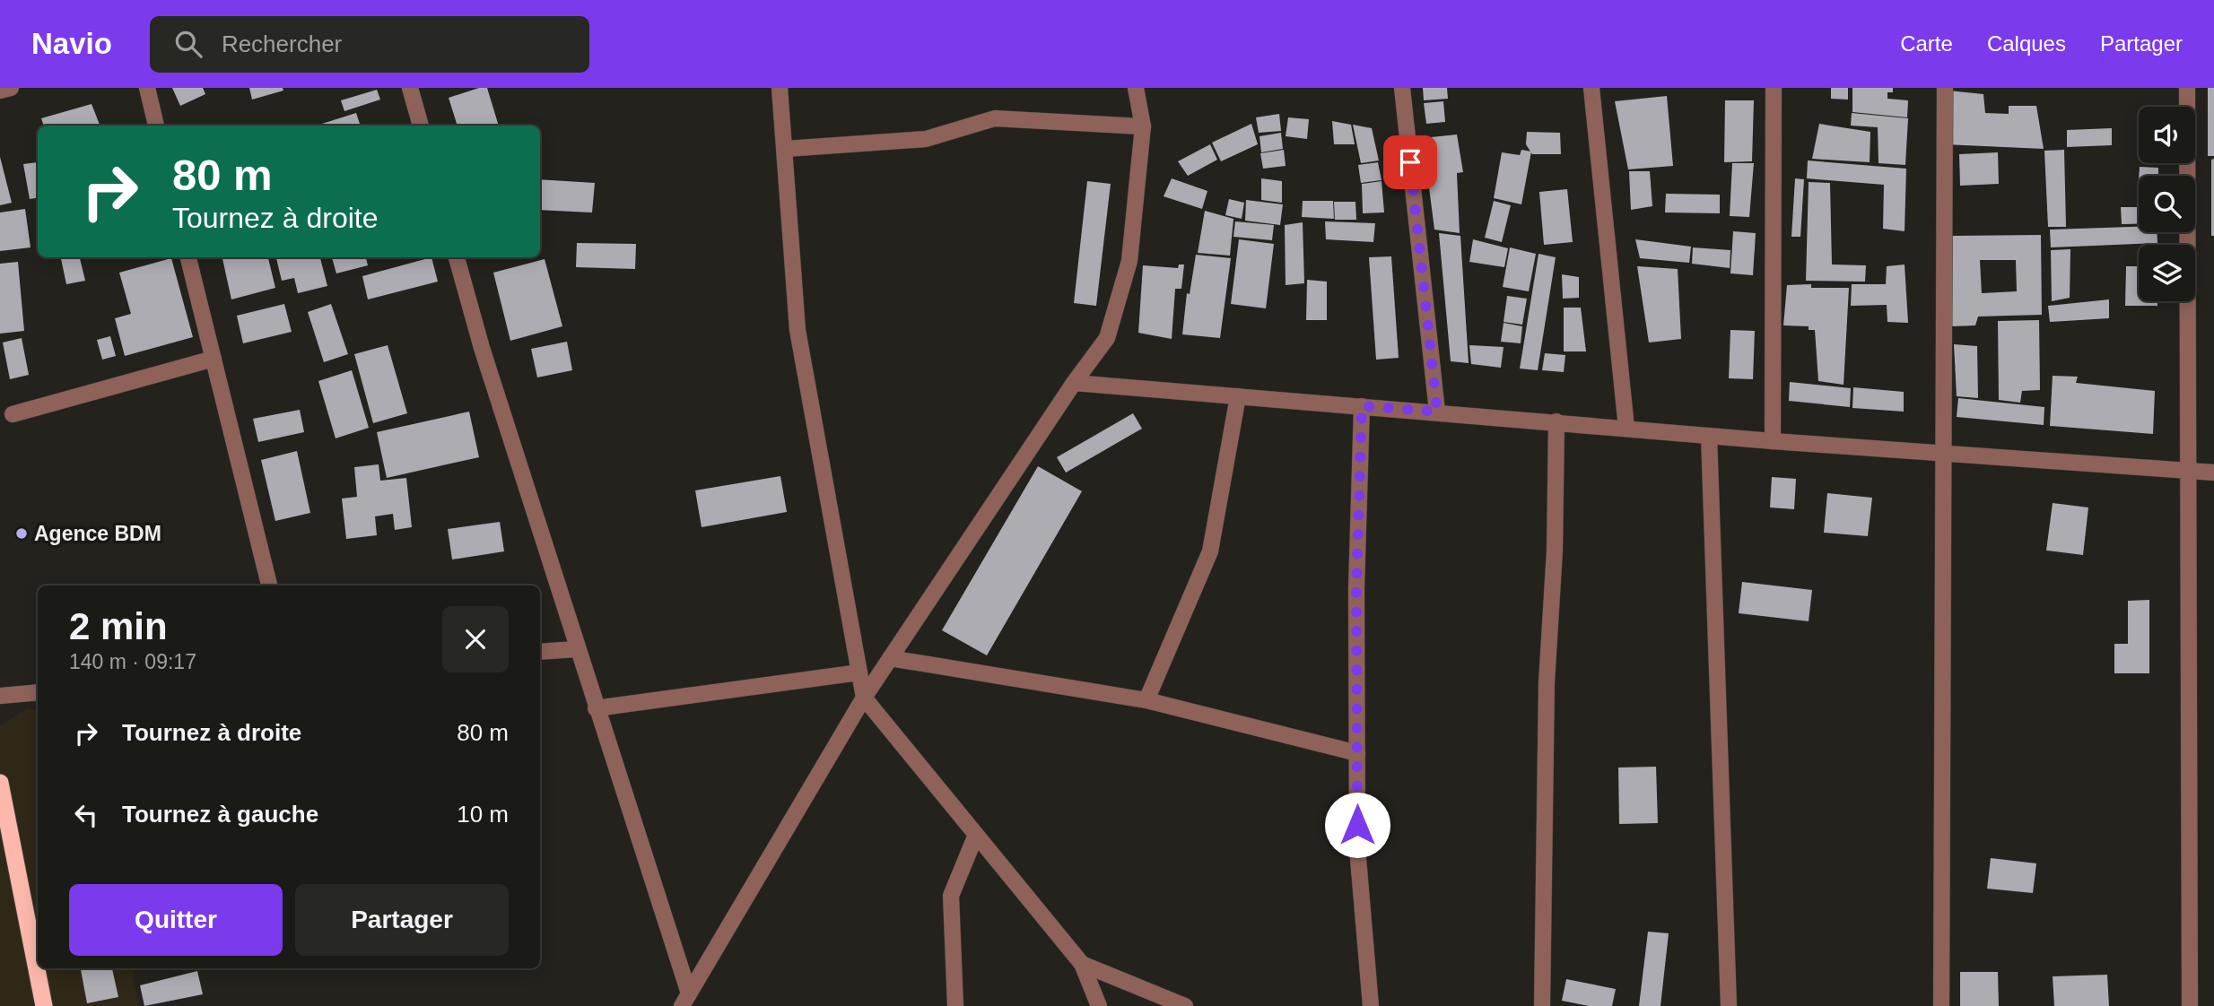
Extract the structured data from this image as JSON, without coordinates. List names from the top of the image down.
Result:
{
  "places": ["Agence BDM"],
  "page": {
    "header": "Navio",
    "search": "Rechercher",
    "nav": ["Carte", "Calques", "Partager"],
    "turn": ["80 m", "Tournez à droite"],
    "heading": ["2 min", "140 m · 09:17"],
    "list": [
      {
        "name": "Tournez à droite",
        "value": "80 m"
      },
      {
        "name": "Tournez à gauche",
        "value": "10 m"
      }
    ],
    "buttons": ["Quitter", "Partager"]
  }
}
